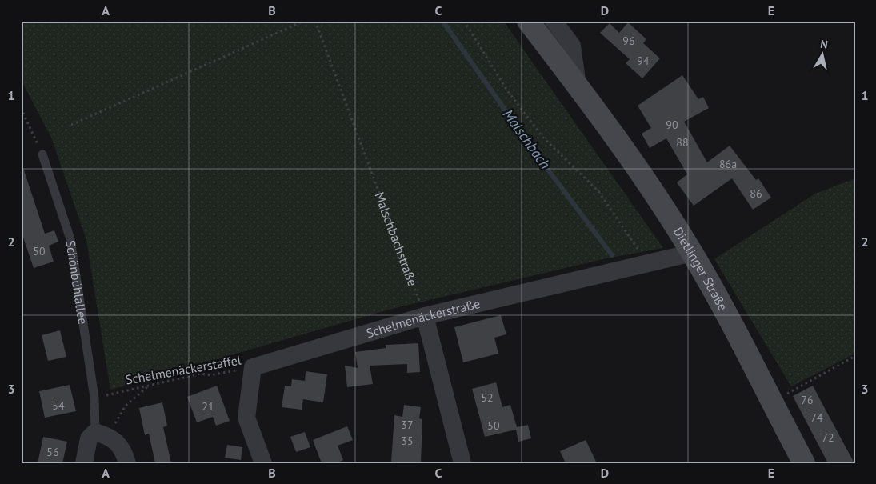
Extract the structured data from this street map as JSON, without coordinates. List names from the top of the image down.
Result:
{
  "streets": {
    "main road": ["Dietlinger Straße"],
    "street": ["Schönbühlallee", "Schelmenäckerstraße"],
    "path": ["Malschbachstraße", "Schelmenäckerstaffel"]
  },
  "crossings": [
    ["Malschbachstraße", "Schelmenäckerstraße"],
    ["Dietlinger Straße", "Schelmenäckerstraße"],
    ["Schönbühlallee", "Schelmenäckerstaffel"],
    ["Schelmenäckerstraße", "Schelmenäckerstaffel"]
  ],
  "water": ["Malschbach"],
  "house_numbers": [
    "96",
    "94",
    "90",
    "88",
    "86a",
    "86",
    "50",
    "52",
    "76",
    "54",
    "21",
    "74",
    "37",
    "50",
    "72",
    "35",
    "56"
  ],
  "north": "top",
  "grid": {
    "columns": [
      "A",
      "B",
      "C",
      "D",
      "E"
    ],
    "rows": ["1", "2", "3"]
  }
}
